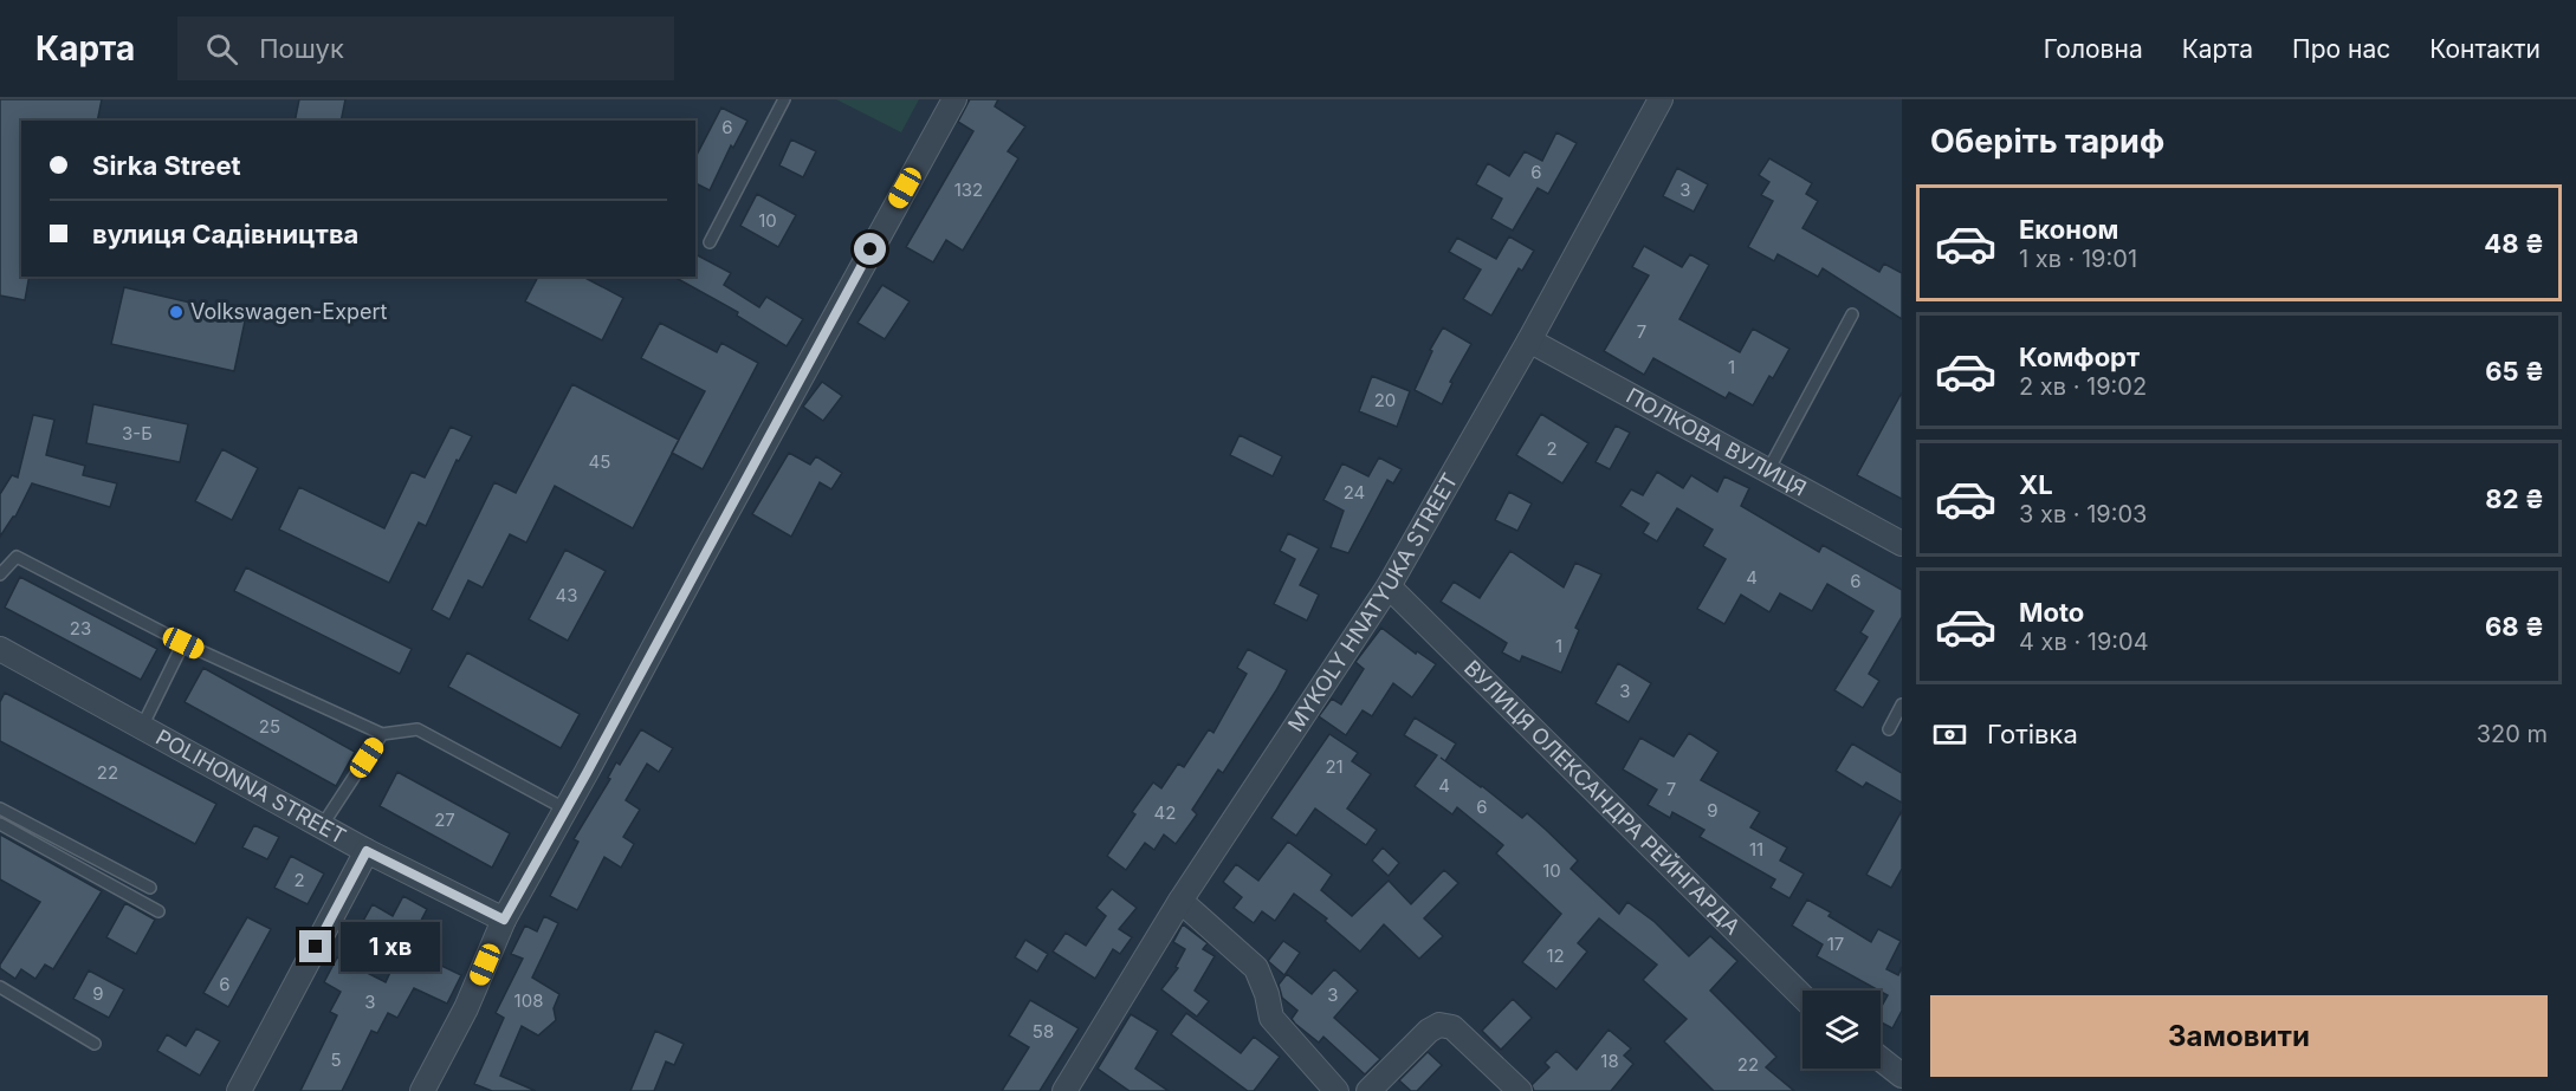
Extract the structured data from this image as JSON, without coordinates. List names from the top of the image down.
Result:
{
  "streets": {
    "street": [
      "ПОЛКОВА ВУЛИЦЯ",
      "MYKOLY HNATYUKA STREET",
      "POLIHONNA STREET",
      "ВУЛИЦЯ ОЛЕКСАНДРА РЕЙНГАРДА"
    ]
  },
  "crossings": [
    ["ПОЛКОВА ВУЛИЦЯ", "MYKOLY HNATYUKA STREET"],
    ["MYKOLY HNATYUKA STREET", "ВУЛИЦЯ ОЛЕКСАНДРА РЕЙНГАРДА"]
  ],
  "places": ["Volkswagen-Expert"],
  "house_numbers": [
    "6",
    "6",
    "132",
    "3",
    "10",
    "7",
    "1",
    "20",
    "3-Б",
    "2",
    "45",
    "24",
    "4",
    "6",
    "43",
    "23",
    "1",
    "3",
    "25",
    "21",
    "22",
    "4",
    "7",
    "6",
    "9",
    "42",
    "27",
    "11",
    "10",
    "2",
    "17",
    "12",
    "6",
    "9",
    "3",
    "108",
    "3",
    "58",
    "5",
    "18",
    "22"
  ],
  "page": {
    "header": "Карта",
    "search": "Пошук",
    "nav": [
      "Головна",
      "Карта",
      "Про нас",
      "Контакти"
    ],
    "heading": "Оберіть тариф",
    "banner": ["Sirka Street", "вулиця Садівництва"],
    "list": [
      {
        "name": "Економ",
        "note": "1 хв · 19:01",
        "value": "48 ₴"
      },
      {
        "name": "Комфорт",
        "note": "2 хв · 19:02",
        "value": "65 ₴"
      },
      {
        "name": "XL",
        "note": "3 хв · 19:03",
        "value": "82 ₴"
      },
      {
        "name": "Moto",
        "note": "4 хв · 19:04",
        "value": "68 ₴"
      }
    ],
    "pay": ["Готівка", "320 m"],
    "bubble": "1 хв",
    "buttons": "Замовити"
  }
}
